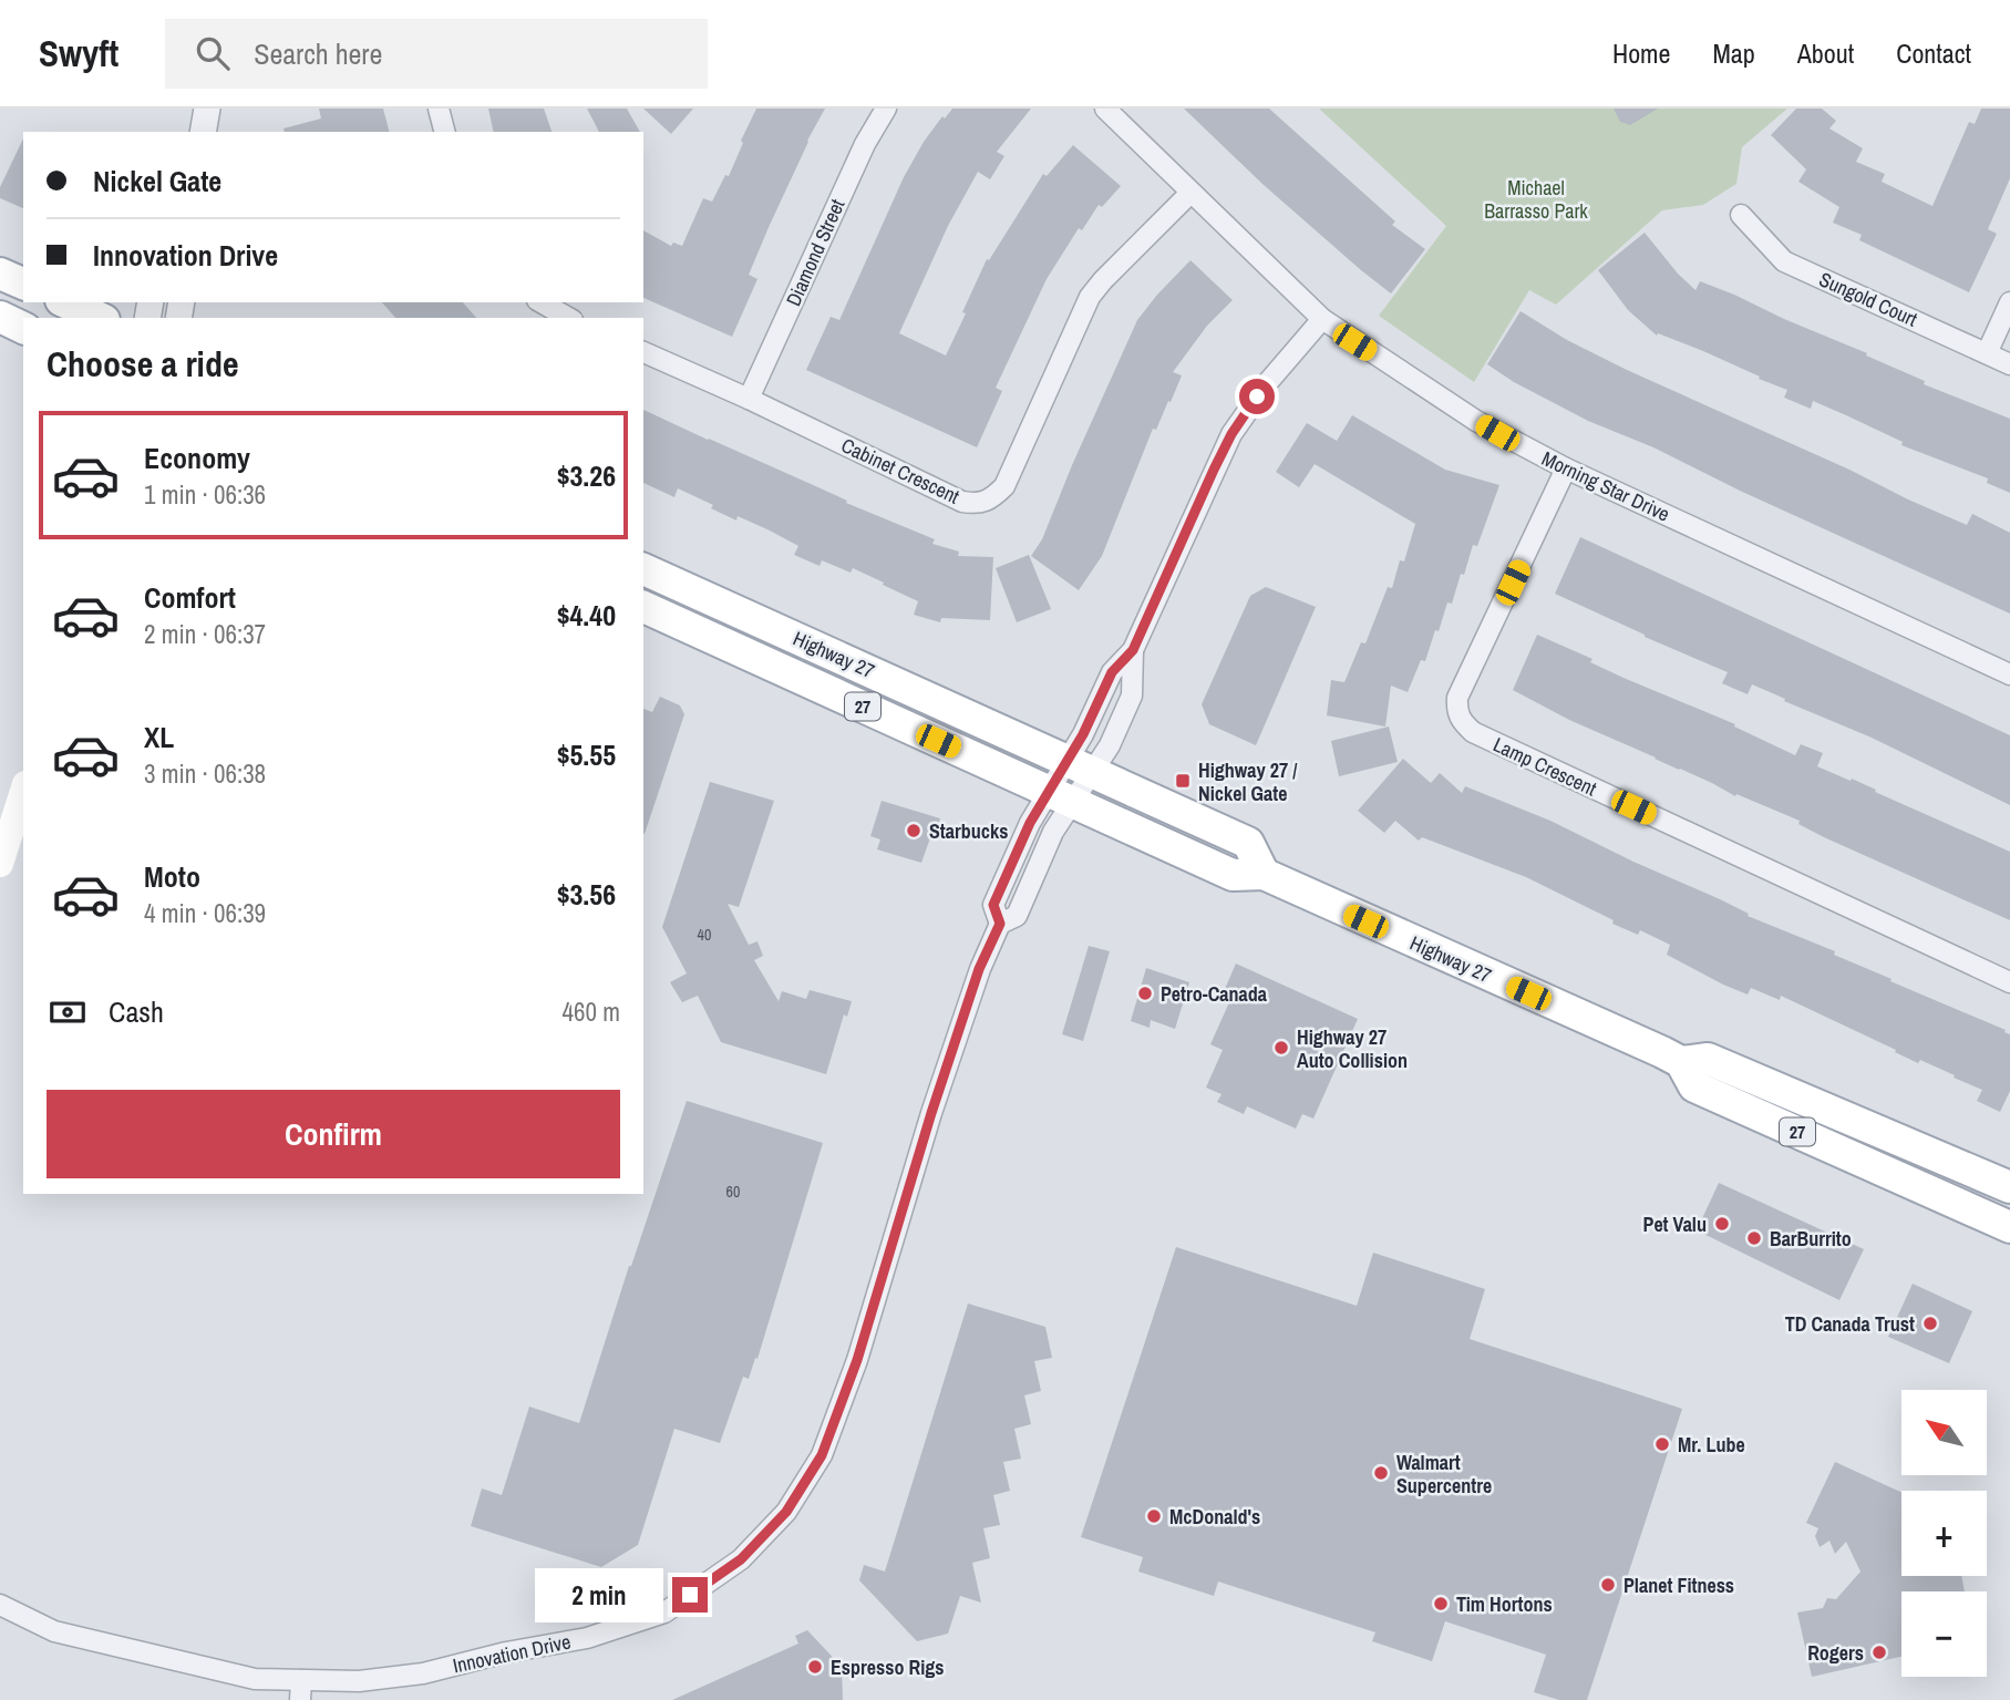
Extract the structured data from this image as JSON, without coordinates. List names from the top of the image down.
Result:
{
  "streets": {
    "main road": ["Highway 27", "27"],
    "street": [
      "Diamond Street",
      "Sungold Court",
      "Cabinet Crescent",
      "Morning Star Drive",
      "Lamp Crescent",
      "Innovation Drive"
    ]
  },
  "crossings": [
    ["Diamond Street", "Cabinet Crescent"],
    ["Cabinet Crescent", "Morning Star Drive"],
    ["Morning Star Drive", "Lamp Crescent"],
    ["Highway 27", "Innovation Drive"]
  ],
  "parks": ["Michael Barrasso Park"],
  "places": {
    "transit": ["Highway 27 / Nickel Gate"],
    "other": [
      "Starbucks",
      "Petro-Canada",
      "Highway 27 Auto Collision",
      "Pet Valu",
      "BarBurrito",
      "TD Canada Trust",
      "Mr. Lube",
      "Walmart Supercentre",
      "McDonald's",
      "Planet Fitness",
      "Tim Hortons",
      "Rogers",
      "Espresso Rigs"
    ]
  },
  "house_numbers": ["40", "60"],
  "north": "top left",
  "page": {
    "header": "Swyft",
    "search": "Search here",
    "nav": [
      "Home",
      "Map",
      "About",
      "Contact"
    ],
    "banner": ["Nickel Gate", "Innovation Drive"],
    "heading": "Choose a ride",
    "list": [
      {
        "name": "Economy",
        "note": "1 min · 06:36",
        "value": "$3.26"
      },
      {
        "name": "Comfort",
        "note": "2 min · 06:37",
        "value": "$4.40"
      },
      {
        "name": "XL",
        "note": "3 min · 06:38",
        "value": "$5.55"
      },
      {
        "name": "Moto",
        "note": "4 min · 06:39",
        "value": "$3.56"
      }
    ],
    "pay": ["Cash", "460 m"],
    "buttons": "Confirm",
    "map_buttons": ["+", "−"],
    "bubble": "2 min"
  }
}
